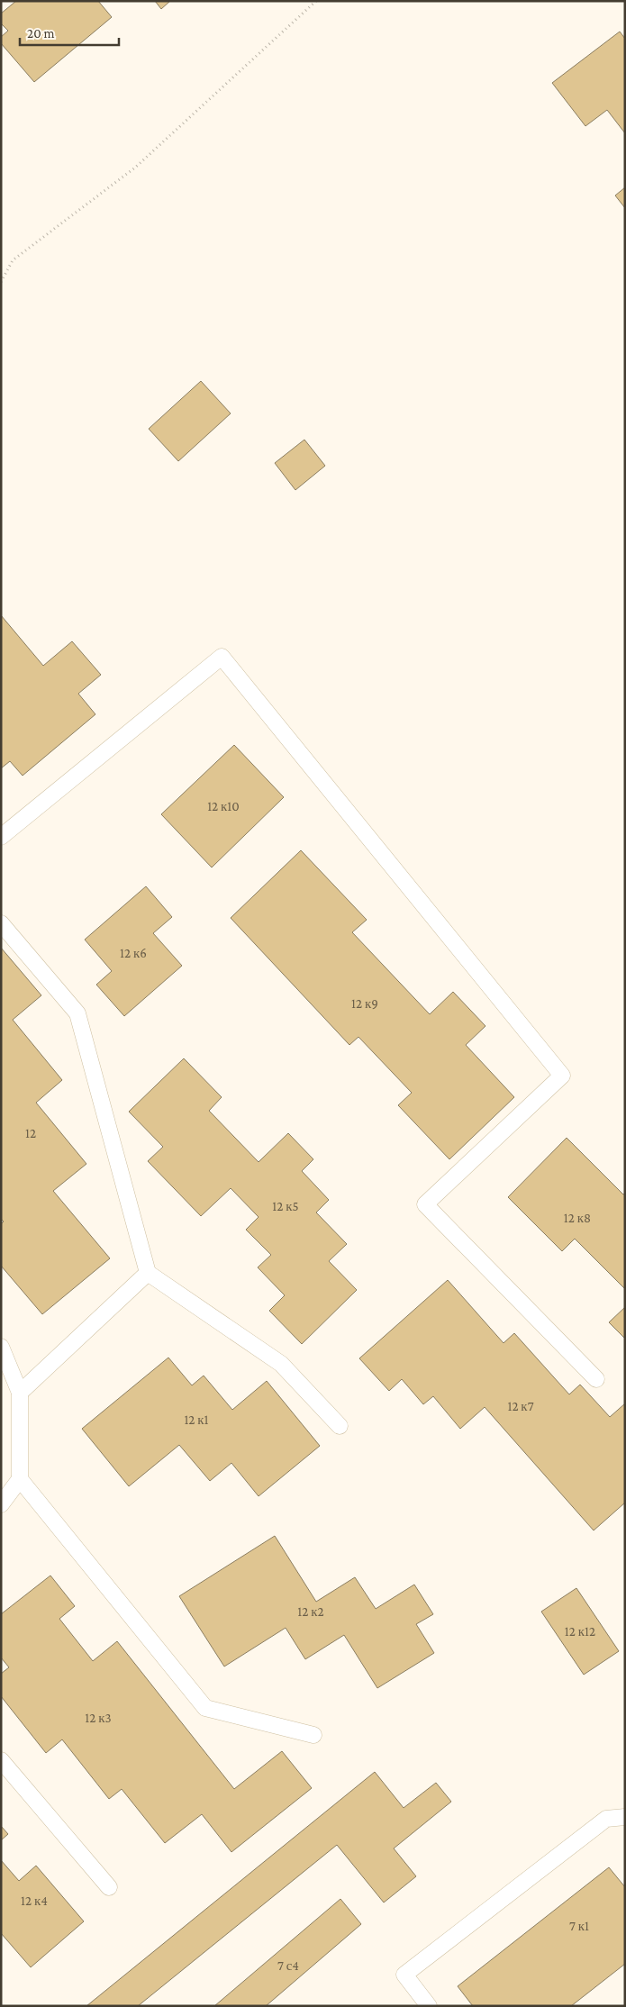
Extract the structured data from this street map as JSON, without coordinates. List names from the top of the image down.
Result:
{
  "house_numbers": [
    "12 к10",
    "12 к6",
    "12 к9",
    "12",
    "12 к5",
    "12 к8",
    "12 к7",
    "12 к1",
    "12 к2",
    "12 к12",
    "12 к3",
    "12 к4",
    "7 к1",
    "7 с4"
  ],
  "scale_bar": "20 m"
}
